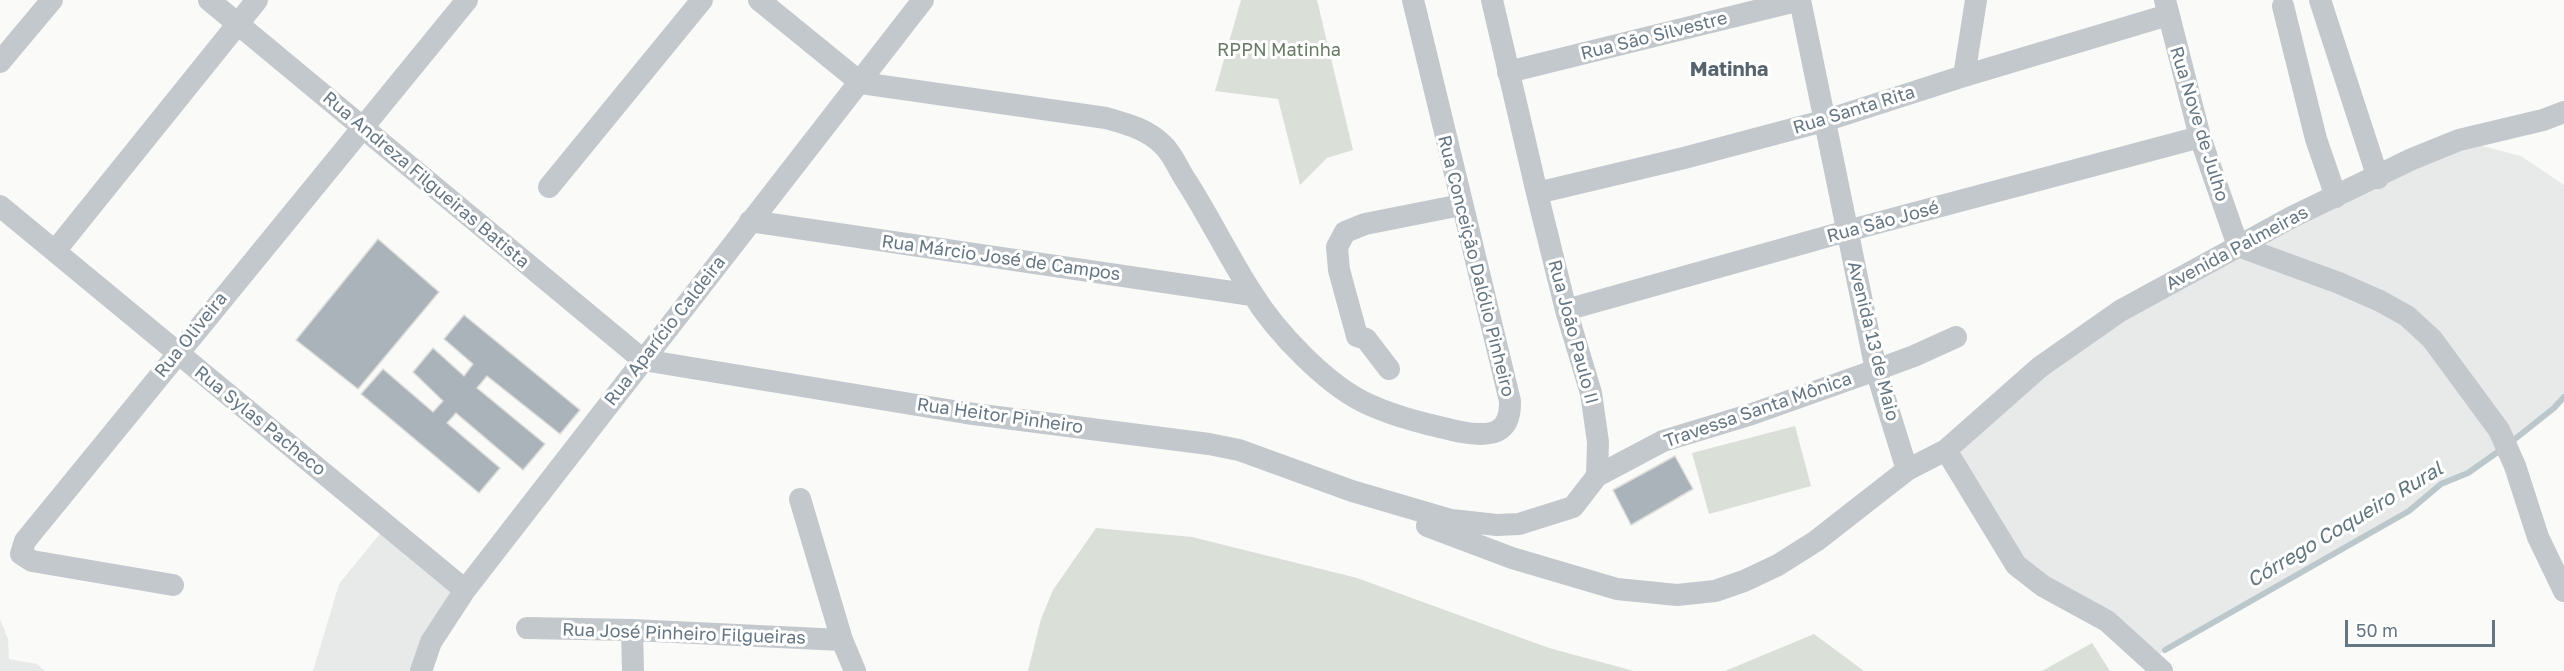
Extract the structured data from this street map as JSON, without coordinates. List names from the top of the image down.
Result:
{
  "streets": {
    "street": [
      "Rua São Silvestre",
      "Rua Santa Rita",
      "Rua Nove de Julho",
      "Rua Andreza Filgueiras Batista",
      "Rua São José",
      "Avenida Palmeiras",
      "Rua Márcio José de Campos",
      "Rua Conceição Dalólio Pinheiro",
      "Rua Aparício Caldeira",
      "Rua João Paulo II",
      "Rua Oliveira",
      "Avenida 13 de Maio",
      "Travessa Santa Mônica",
      "Rua Heitor Pinheiro",
      "Rua Sylas Pacheco",
      "Rua José Pinheiro Filgueiras"
    ]
  },
  "crossings": [
    ["Rua São Silvestre", "Rua João Paulo II"],
    ["Rua São Silvestre", "Avenida 13 de Maio"],
    ["Rua Santa Rita", "Rua Nove de Julho"],
    ["Rua Santa Rita", "Rua João Paulo II"],
    ["Rua Santa Rita", "Avenida 13 de Maio"],
    ["Rua Nove de Julho", "Rua São José"],
    ["Rua Nove de Julho", "Avenida Palmeiras"],
    ["Rua Andreza Filgueiras Batista", "Rua Aparício Caldeira"],
    ["Rua Andreza Filgueiras Batista", "Rua Oliveira"],
    ["Rua Andreza Filgueiras Batista", "Rua Heitor Pinheiro"],
    ["Rua São José", "Rua João Paulo II"],
    ["Rua São José", "Avenida 13 de Maio"],
    ["Avenida Palmeiras", "Avenida 13 de Maio"],
    ["Avenida Palmeiras", "Rua Heitor Pinheiro"],
    ["Rua Márcio José de Campos", "Rua Conceição Dalólio Pinheiro"],
    ["Rua Márcio José de Campos", "Rua Aparício Caldeira"],
    ["Rua Conceição Dalólio Pinheiro", "Rua Aparício Caldeira"],
    ["Rua Aparício Caldeira", "Rua Heitor Pinheiro"],
    ["Rua Aparício Caldeira", "Rua Sylas Pacheco"],
    ["Rua João Paulo II", "Travessa Santa Mônica"],
    ["Rua Oliveira", "Rua Sylas Pacheco"],
    ["Avenida 13 de Maio", "Travessa Santa Mônica"]
  ],
  "districts": ["Matinha"],
  "water": ["Córrego Coqueiro Rural"],
  "parks": ["RPPN Matinha"],
  "scale_bar": "50 m"
}
